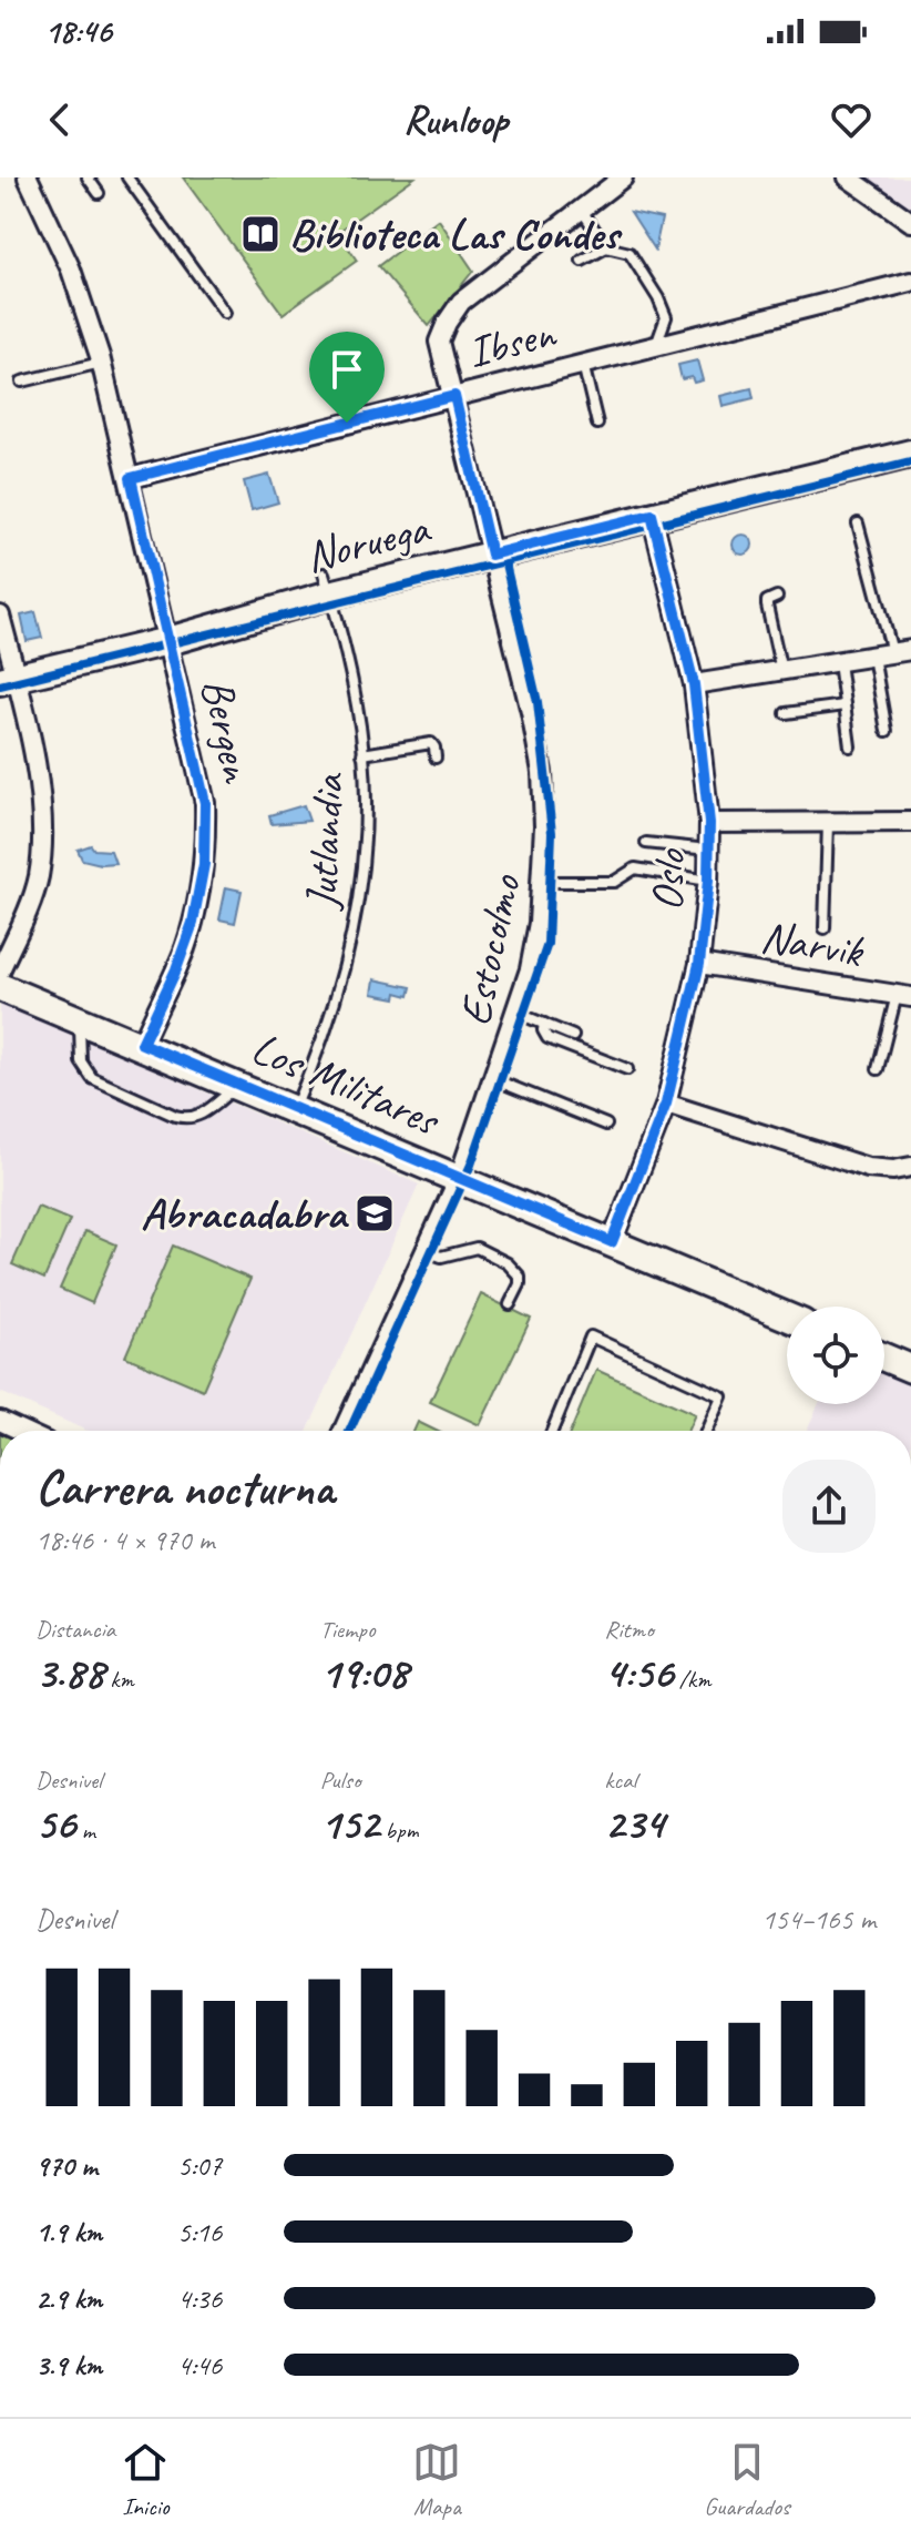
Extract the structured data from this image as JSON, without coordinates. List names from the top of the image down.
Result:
{
  "streets": {
    "main road": ["Noruega", "Los Militares"],
    "street": [
      "Ibsen",
      "Bergen",
      "Oslo",
      "Narvik",
      "Estocolmo"
    ],
    "lane": ["Jutlandia"]
  },
  "crossings": [
    ["Ibsen", "Bergen"],
    ["Ibsen", "Estocolmo"],
    ["Noruega", "Bergen"],
    ["Noruega", "Jutlandia"],
    ["Noruega", "Oslo"],
    ["Noruega", "Estocolmo"],
    ["Bergen", "Los Militares"],
    ["Jutlandia", "Los Militares"],
    ["Oslo", "Narvik"],
    ["Oslo", "Los Militares"],
    ["Estocolmo", "Los Militares"]
  ],
  "places": {
    "library": ["Biblioteca Las Condes"],
    "school or university": ["Abracadabra"]
  },
  "page": {
    "status": "18:46",
    "header": "Runloop",
    "heading": ["Carrera nocturna", "18:46 · 4 × 970 m"],
    "stats": [
      ["Distancia", "3.88 km"],
      ["Tiempo", "19:08"],
      ["Ritmo", "4:56 /km"],
      ["Desnivel", "56 m"],
      ["Pulso", "152 bpm"],
      ["kcal", "234"]
    ],
    "chart": ["Desnivel", "154–165 m"],
    "list": [
      {
        "name": "970 m",
        "note": "5:07"
      },
      {
        "name": "1.9 km",
        "note": "5:16"
      },
      {
        "name": "2.9 km",
        "note": "4:36"
      },
      {
        "name": "3.9 km",
        "note": "4:46"
      }
    ],
    "tabs": ["Inicio", "Mapa", "Guardados"]
  }
}
